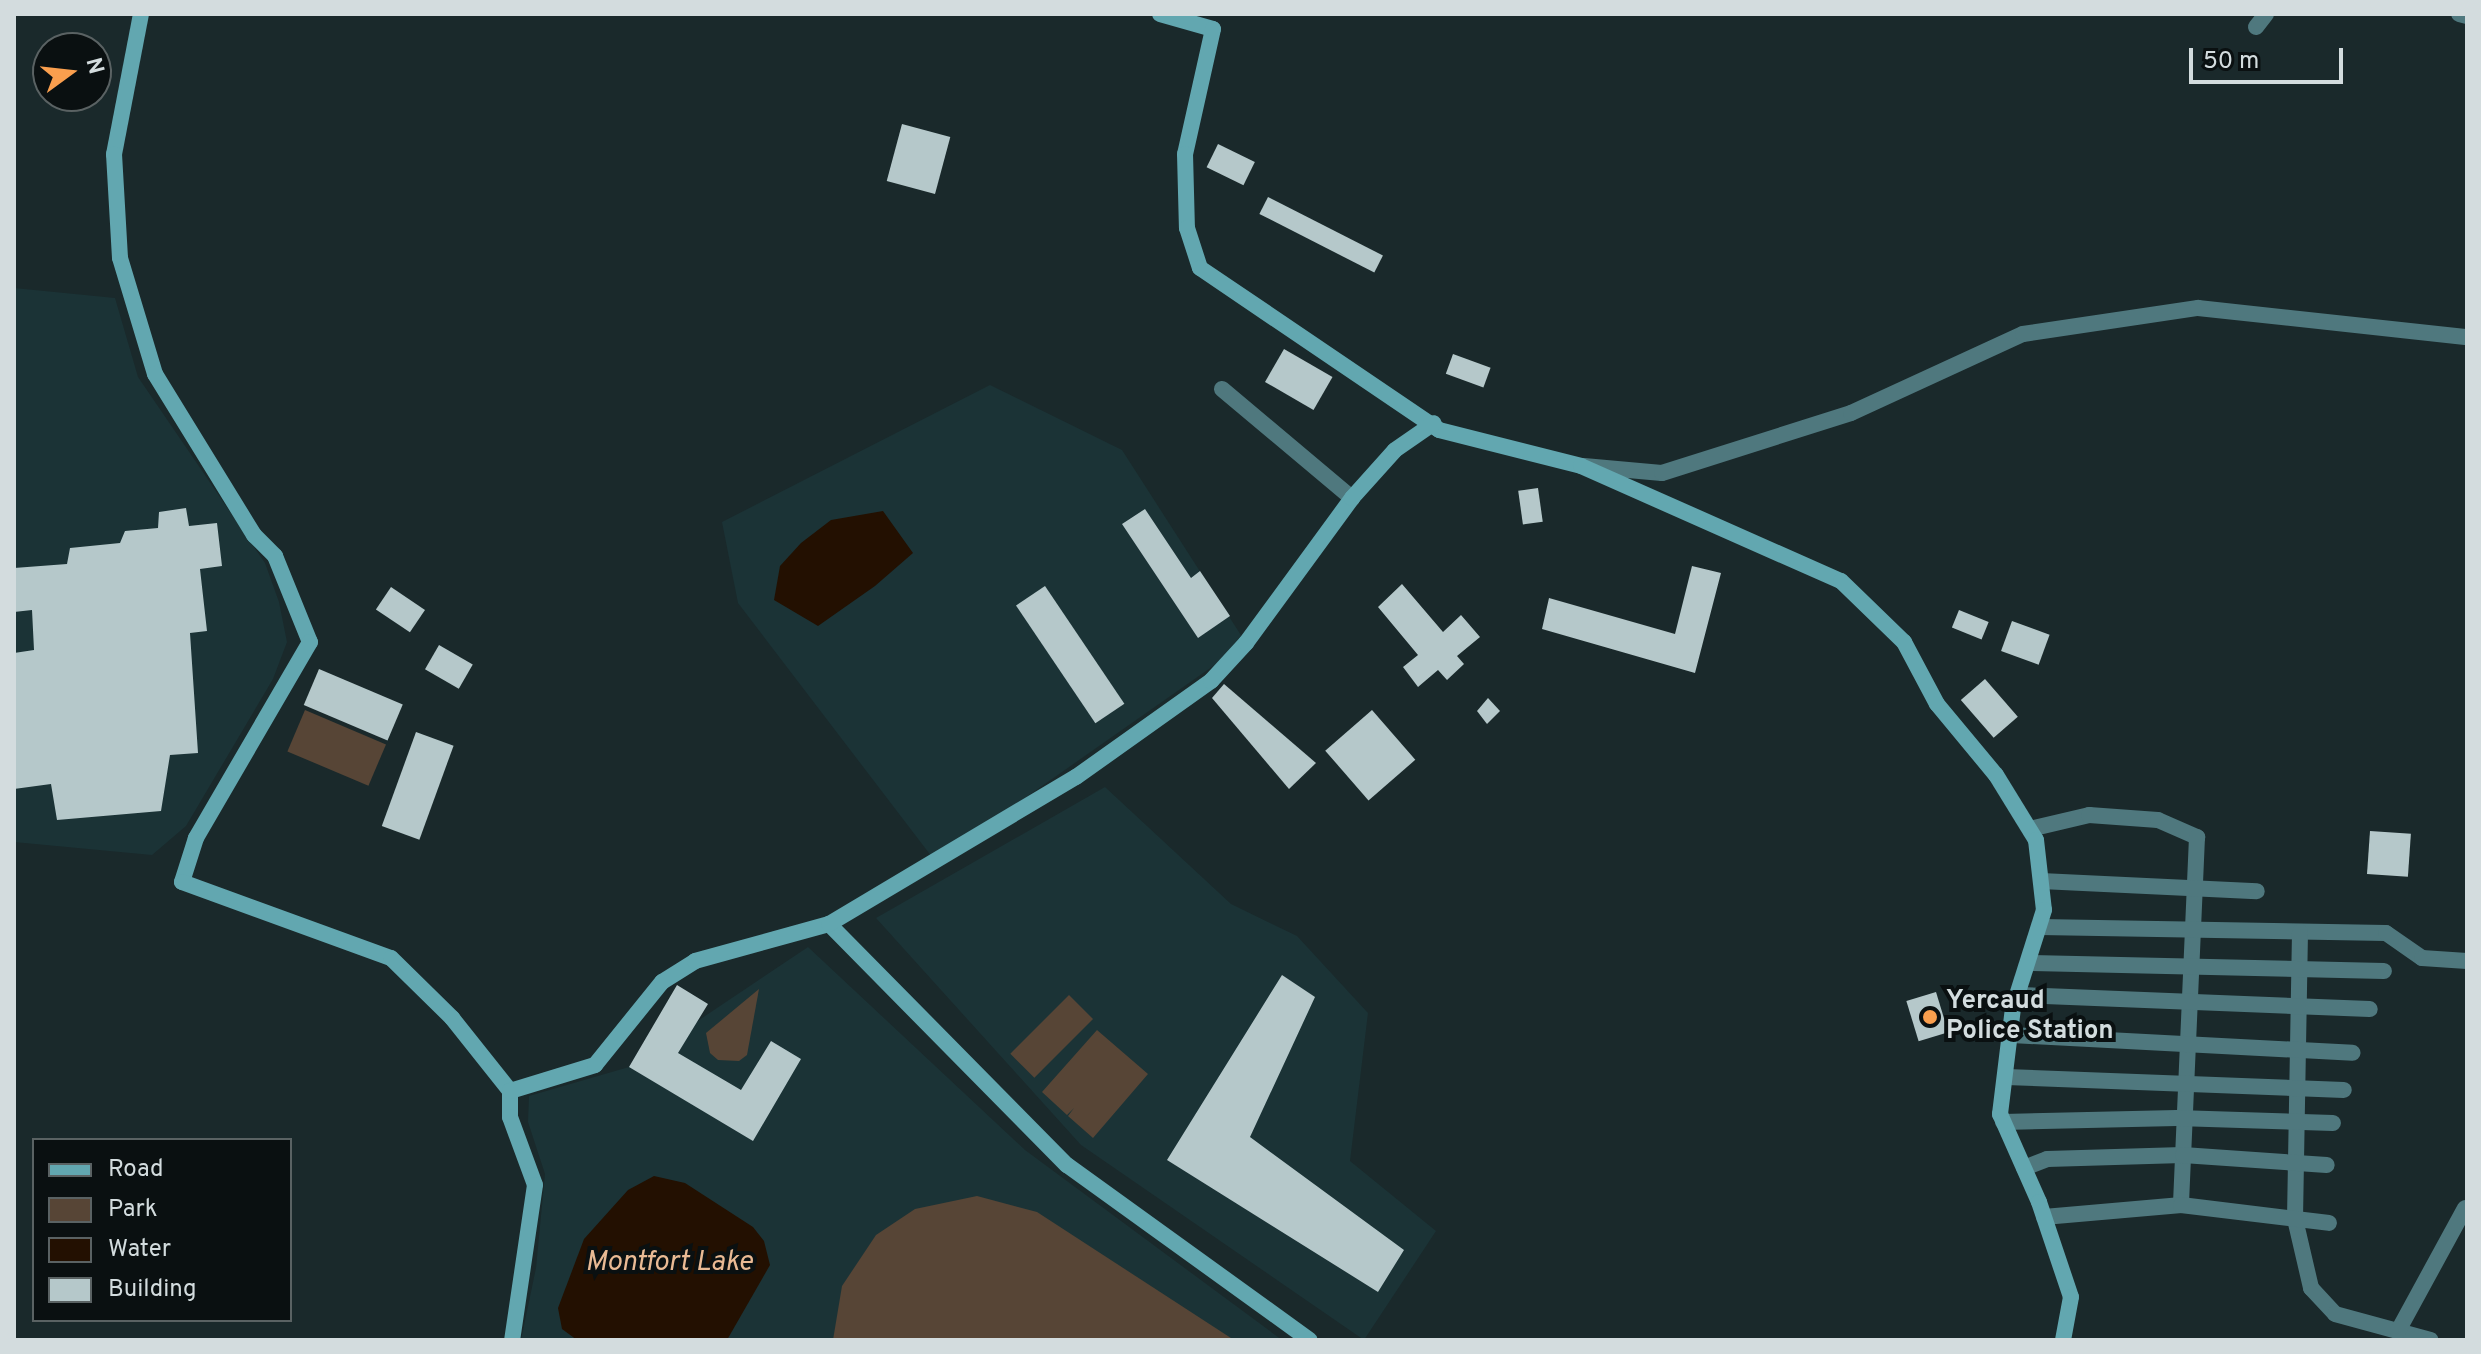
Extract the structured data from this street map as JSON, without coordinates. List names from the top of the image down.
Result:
{
  "water": ["Montfort Lake"],
  "places": ["Yercaud Police Station"],
  "legend": [
    "Road",
    "Park",
    "Water",
    "Building"
  ],
  "scale_bar": "50 m",
  "north": "right"
}
